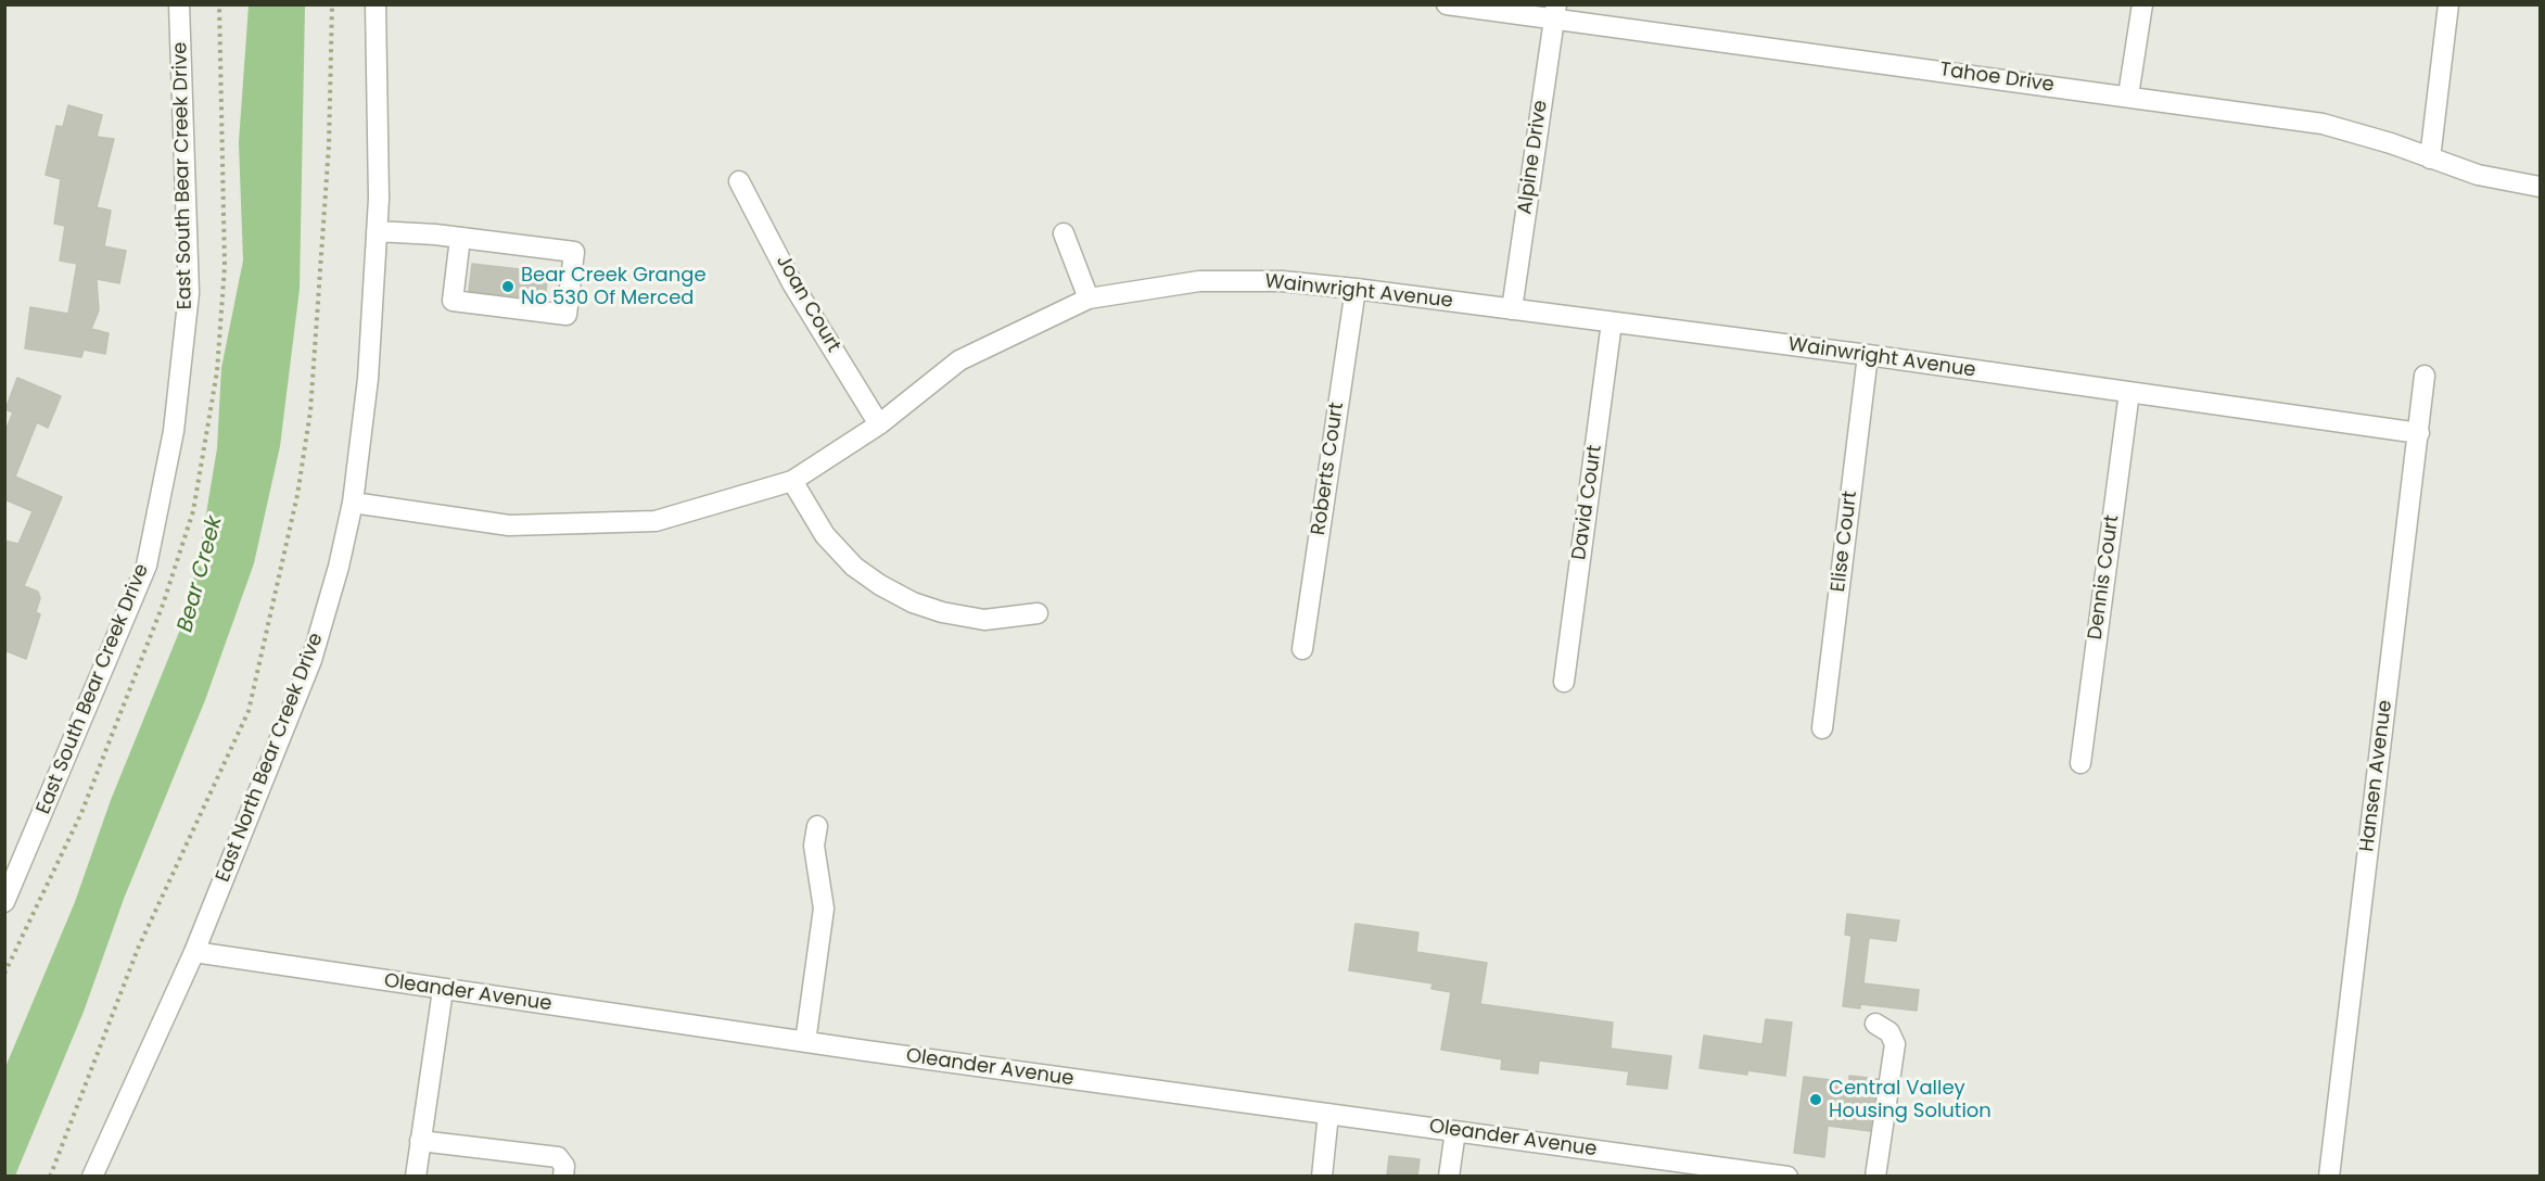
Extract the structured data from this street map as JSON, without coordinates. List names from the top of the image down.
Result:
{
  "streets": {
    "street": [
      "Tahoe Drive",
      "Alpine Drive",
      "East South Bear Creek Drive",
      "Wainwright Avenue",
      "Joan Court",
      "Roberts Court",
      "David Court",
      "Elise Court",
      "Dennis Court",
      "East North Bear Creek Drive",
      "Hansen Avenue",
      "Oleander Avenue"
    ]
  },
  "crossings": [
    ["Tahoe Drive", "Alpine Drive"],
    ["Alpine Drive", "Wainwright Avenue"],
    ["Wainwright Avenue", "Joan Court"],
    ["Wainwright Avenue", "Roberts Court"],
    ["Wainwright Avenue", "David Court"],
    ["Wainwright Avenue", "Elise Court"],
    ["Wainwright Avenue", "Dennis Court"],
    ["Wainwright Avenue", "East North Bear Creek Drive"],
    ["Wainwright Avenue", "Hansen Avenue"],
    ["East North Bear Creek Drive", "Oleander Avenue"]
  ],
  "water": ["Bear Creek"],
  "places": ["Bear Creek Grange No 530 Of Merced", "Central Valley Housing Solution"]
}
